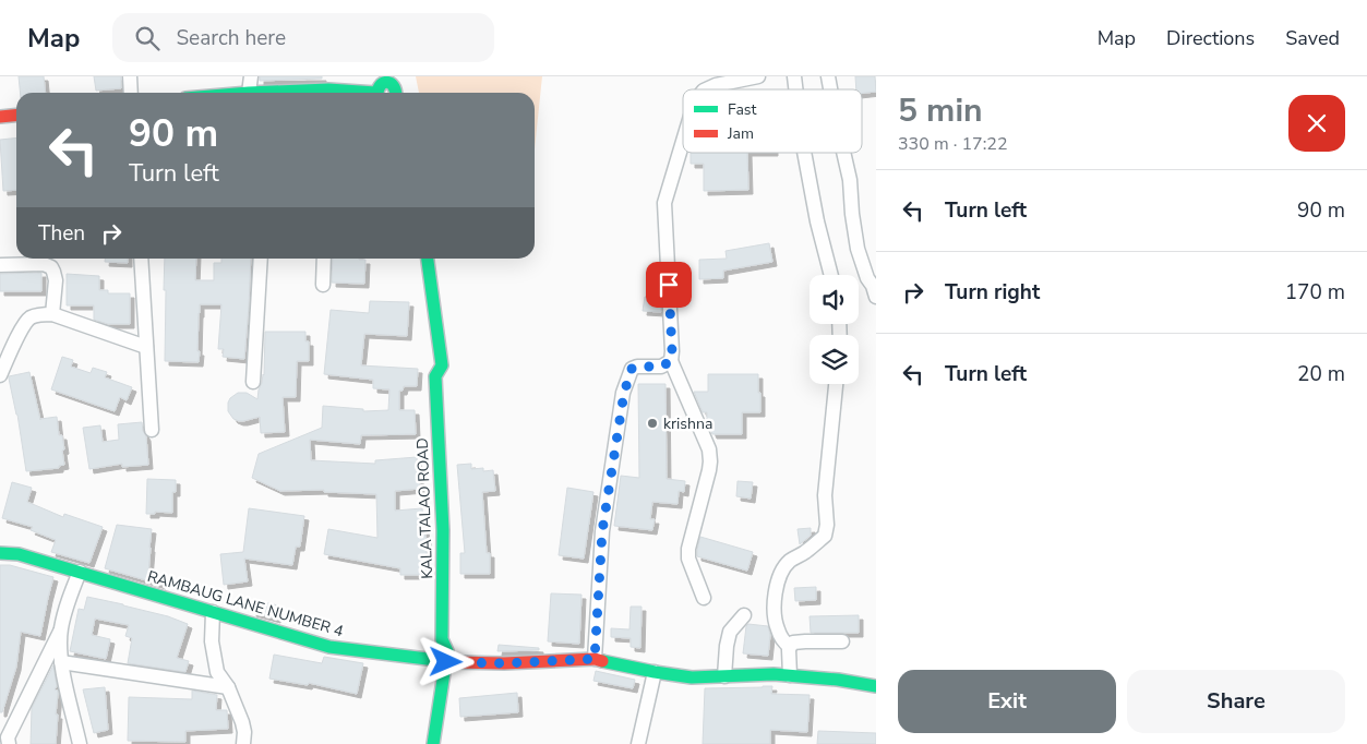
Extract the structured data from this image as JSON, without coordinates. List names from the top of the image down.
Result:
{
  "streets": {
    "street": ["KALA TALAO ROAD", "RAMBAUG LANE NUMBER 4"]
  },
  "crossings": [
    ["KALA TALAO ROAD", "RAMBAUG LANE NUMBER 4"]
  ],
  "places": ["krishna"],
  "legend": ["Fast", "Jam"],
  "page": {
    "header": "Map",
    "search": "Search here",
    "nav": ["Map", "Directions", "Saved"],
    "heading": ["5 min", "330 m · 17:22"],
    "turn": ["90 m", "Turn left"],
    "list": [
      {
        "name": "Turn left",
        "value": "90 m"
      },
      {
        "name": "Turn right",
        "value": "170 m"
      },
      {
        "name": "Turn left",
        "value": "20 m"
      }
    ],
    "then": "Then",
    "buttons": ["Exit", "Share"]
  }
}
